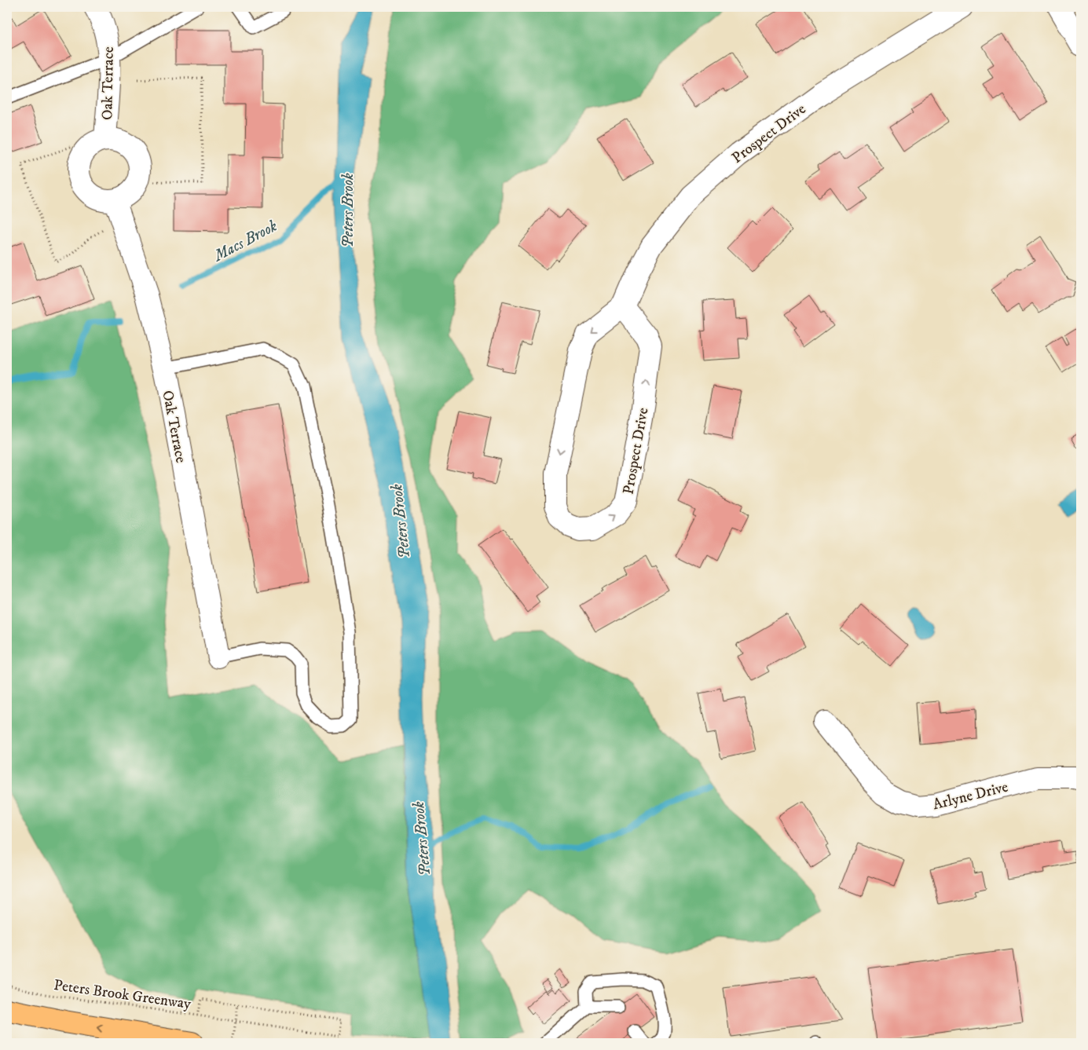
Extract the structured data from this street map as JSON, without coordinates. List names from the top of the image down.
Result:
{
  "streets": {
    "street": ["Oak Terrace", "Prospect Drive", "Arlyne Drive"],
    "path": ["Peters Brook Greenway"]
  },
  "water": ["Peters Brook", "Macs Brook"]
}
